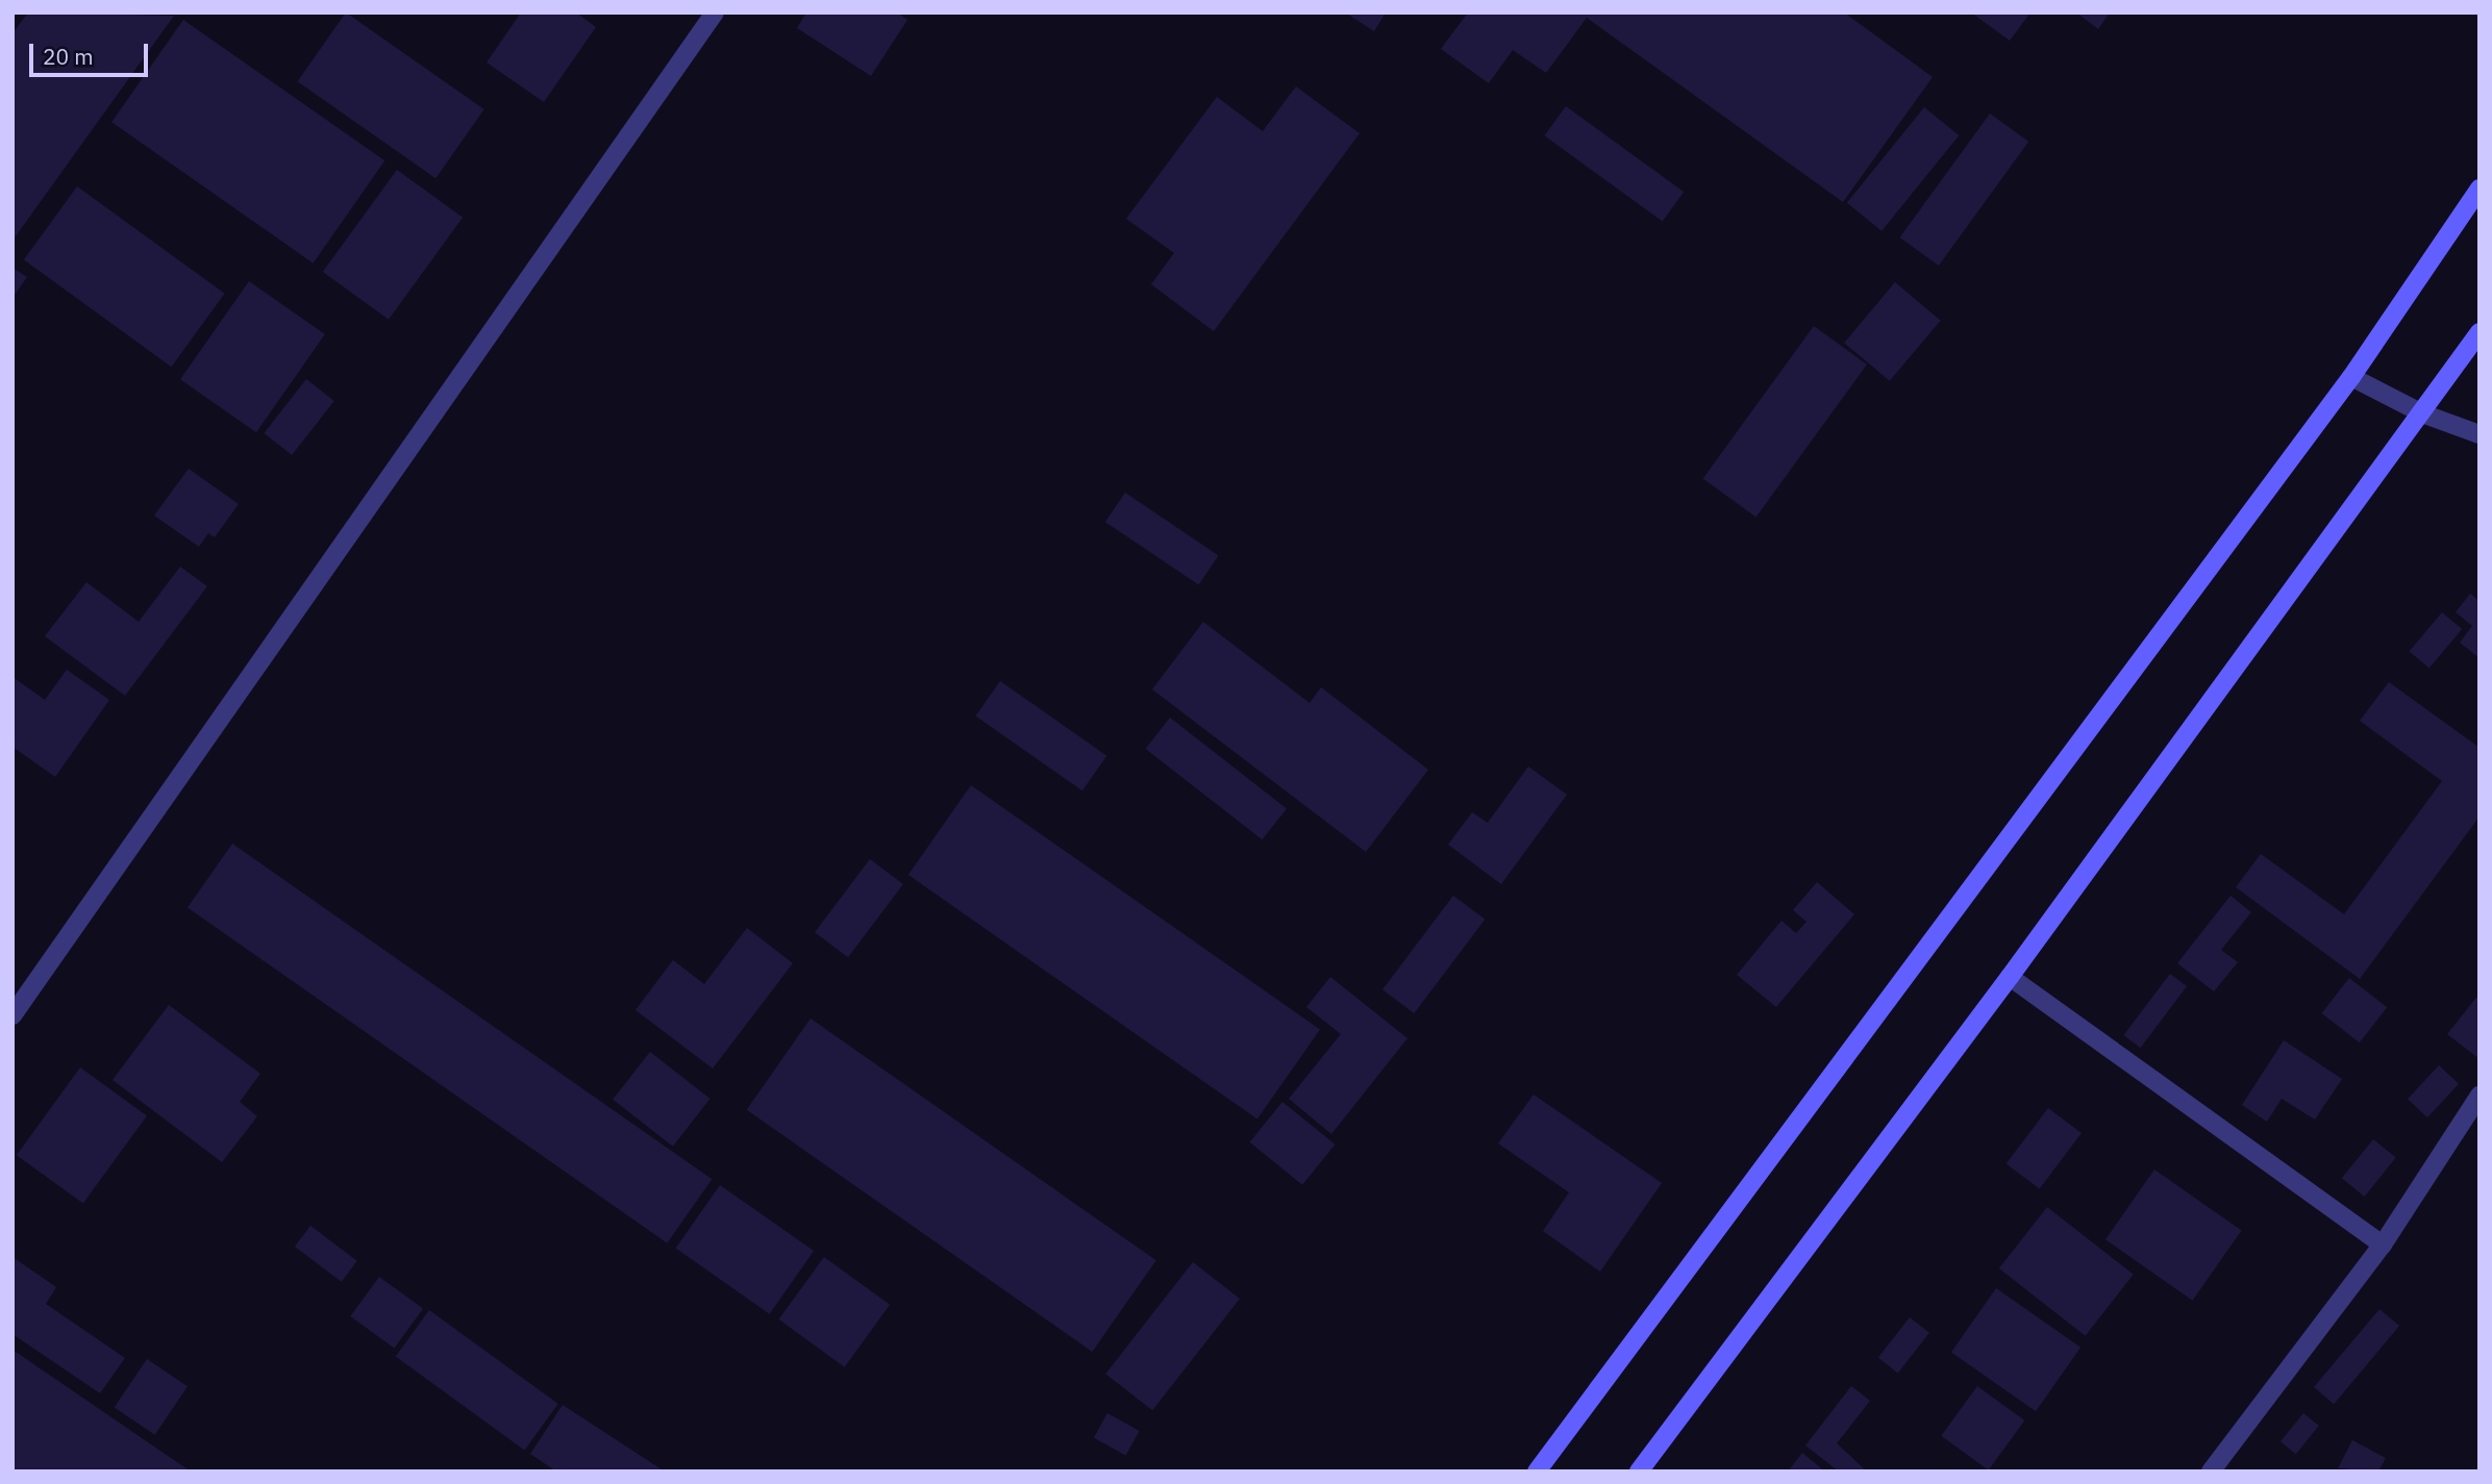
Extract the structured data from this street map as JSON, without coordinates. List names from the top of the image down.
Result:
{
  "scale_bar": "20 m"
}
